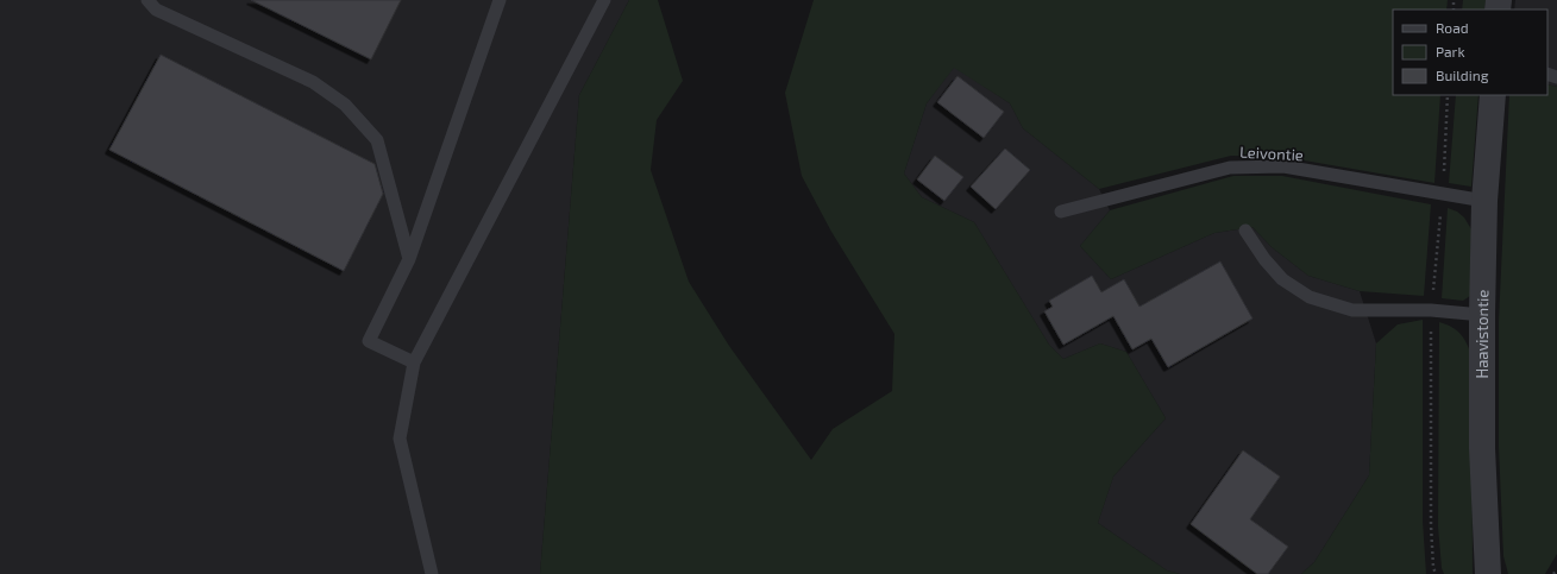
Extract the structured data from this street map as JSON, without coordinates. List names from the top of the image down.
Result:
{
  "streets": {
    "street": ["Haavistontie"],
    "lane": ["Leivontie"]
  },
  "crossings": [
    ["Leivontie", "Haavistontie"]
  ],
  "legend": ["Road", "Park", "Building"]
}
